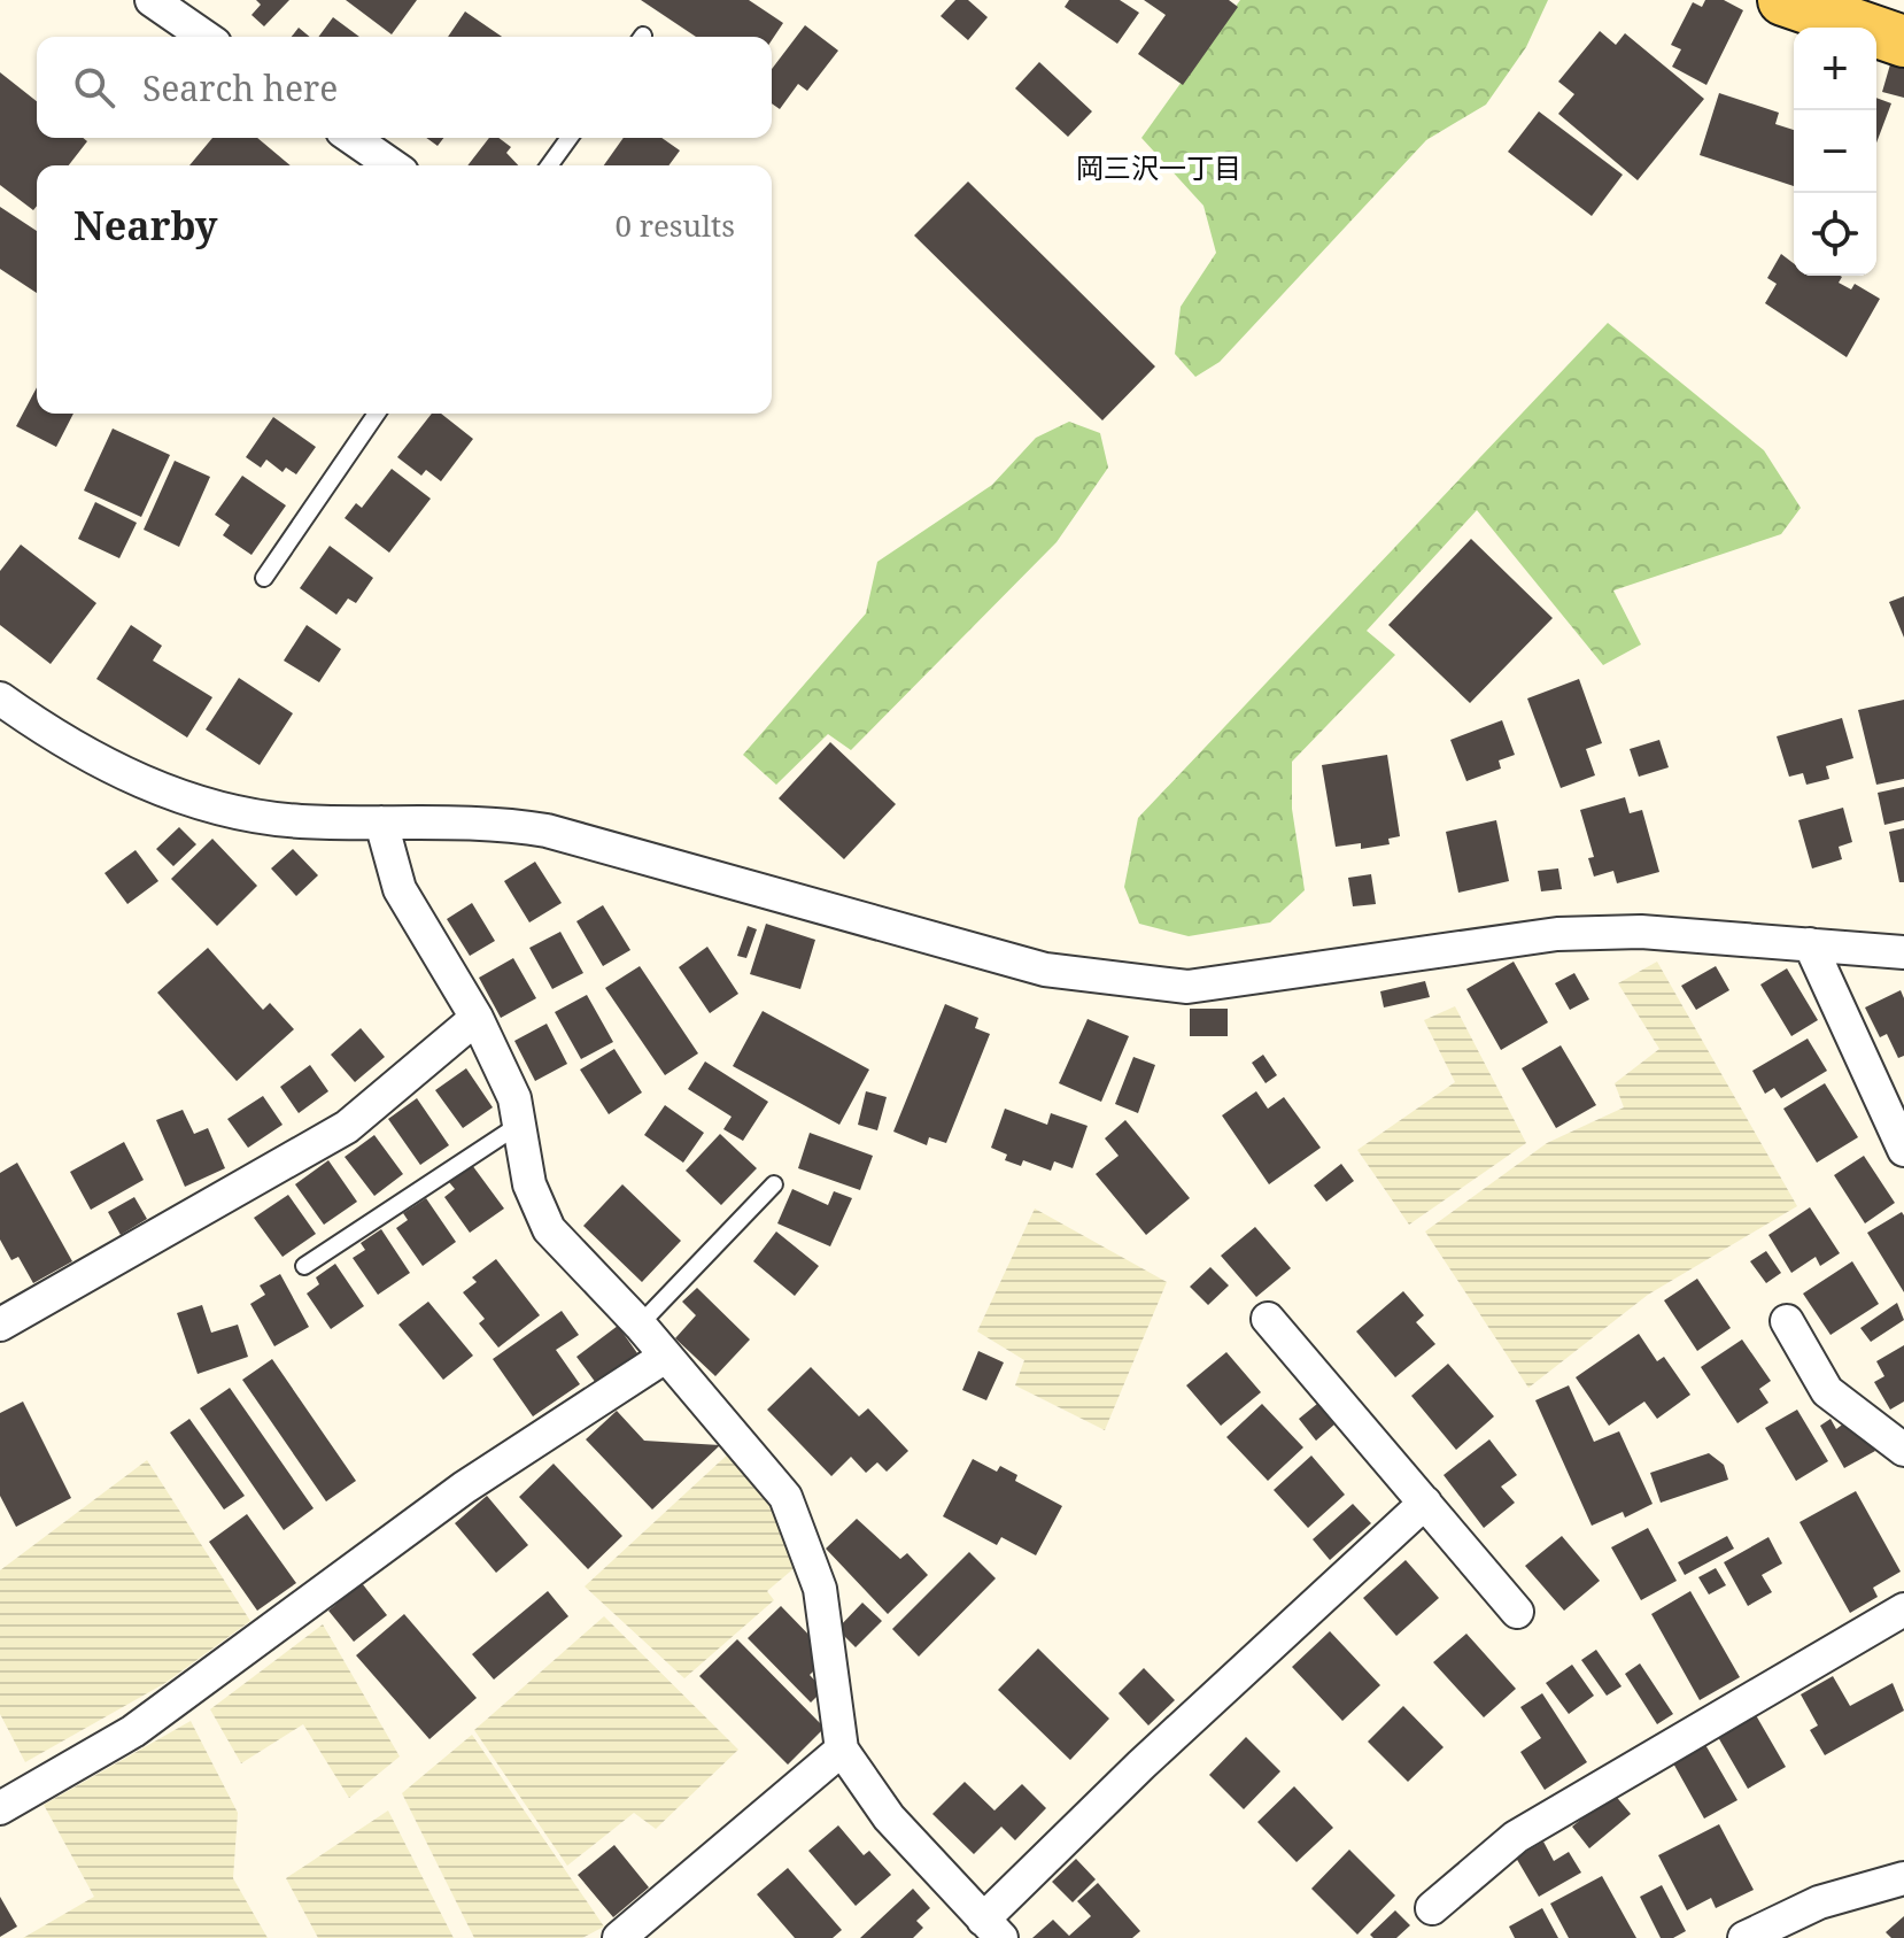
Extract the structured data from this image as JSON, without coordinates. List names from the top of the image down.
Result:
{
  "districts": ["岡三沢一丁目"],
  "page": {
    "map_buttons": ["+", "−"],
    "search": "Search here",
    "heading": ["Nearby", "0 results"]
  }
}
